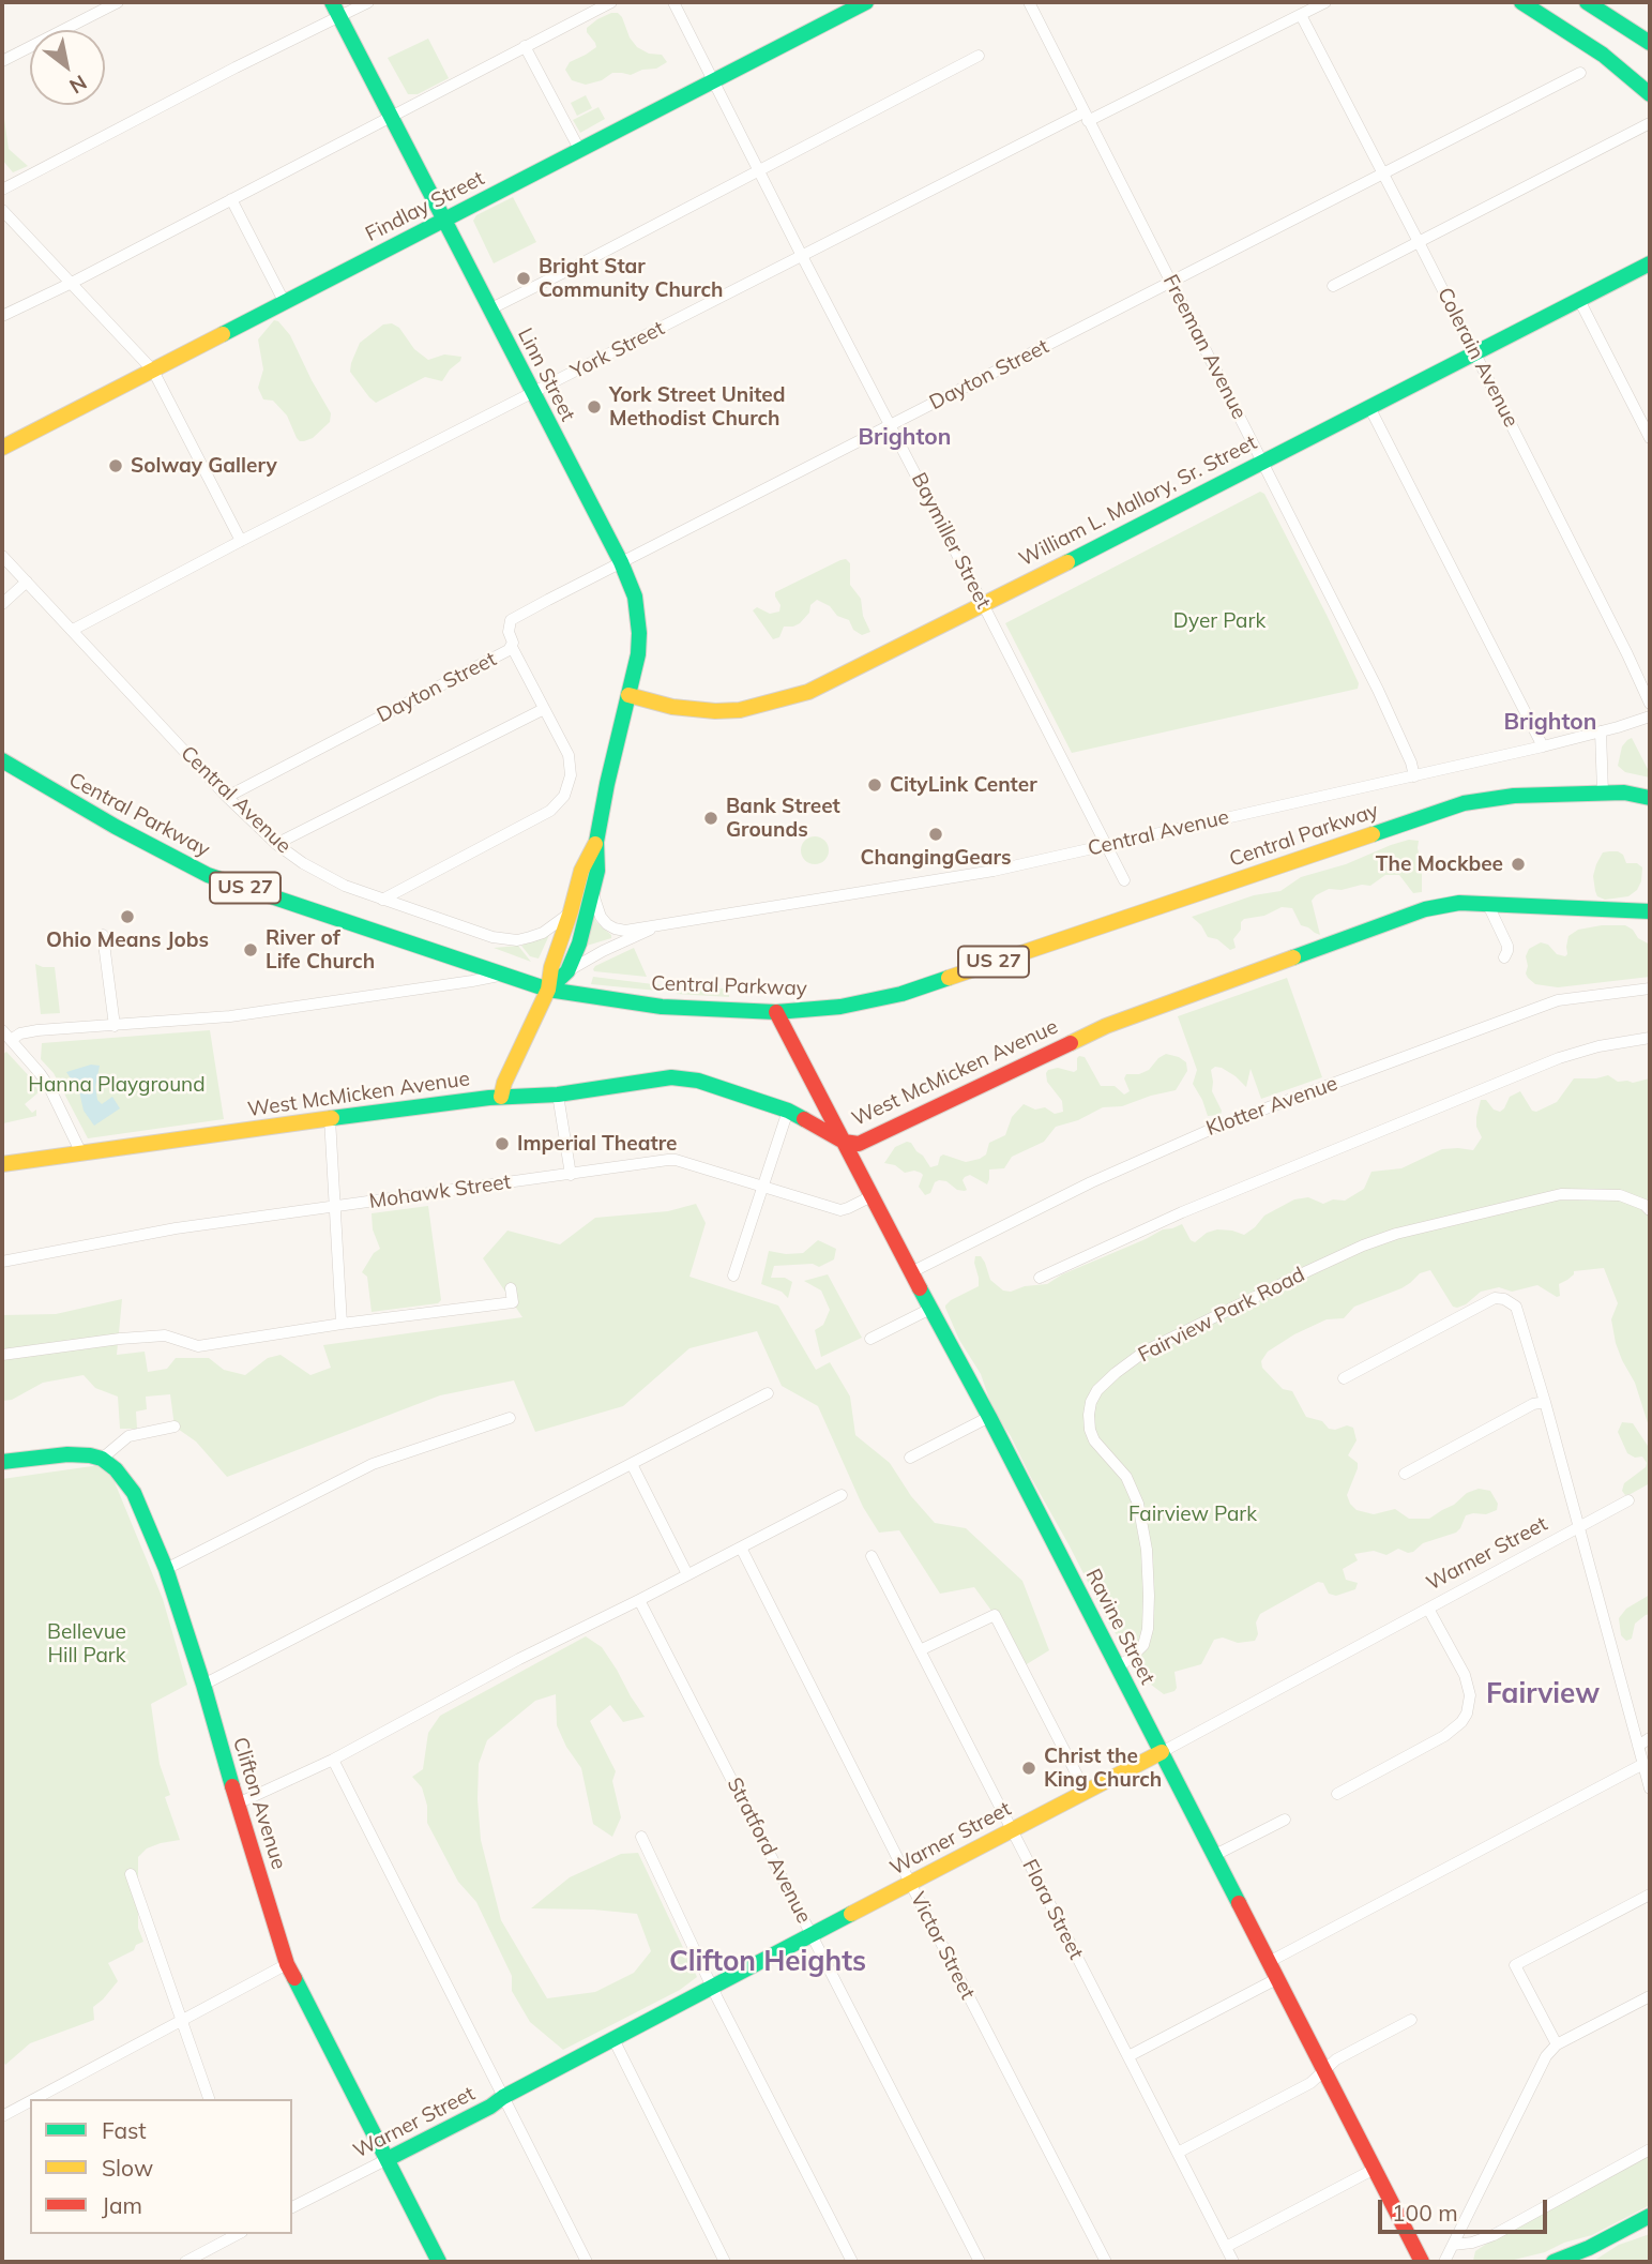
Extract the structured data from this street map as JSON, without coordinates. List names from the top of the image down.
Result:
{
  "streets": {
    "main road": [
      "Findlay Street",
      "Linn Street",
      "William L. Mallory, Sr. Street",
      "Central Parkway",
      "US 27",
      "West McMicken Avenue",
      "Warner Street",
      "Ravine Street",
      "Clifton Avenue"
    ],
    "street": [
      "Freeman Avenue",
      "York Street",
      "Colerain Avenue",
      "Dayton Street",
      "Baymiller Street",
      "Central Avenue",
      "Klotter Avenue",
      "Mohawk Street",
      "Fairview Park Road",
      "Stratford Avenue",
      "Flora Street",
      "Victor Street"
    ]
  },
  "crossings": [
    ["Findlay Street", "Linn Street"],
    ["Findlay Street", "Baymiller Street"],
    ["Freeman Avenue", "York Street"],
    ["Freeman Avenue", "Dayton Street"],
    ["Freeman Avenue", "William L. Mallory, Sr. Street"],
    ["Freeman Avenue", "Central Avenue"],
    ["York Street", "Colerain Avenue"],
    ["York Street", "Linn Street"],
    ["York Street", "Baymiller Street"],
    ["York Street", "Central Avenue"],
    ["Colerain Avenue", "Dayton Street"],
    ["Colerain Avenue", "William L. Mallory, Sr. Street"],
    ["Linn Street", "Dayton Street"],
    ["Linn Street", "William L. Mallory, Sr. Street"],
    ["Dayton Street", "Baymiller Street"],
    ["Dayton Street", "Central Avenue"],
    ["William L. Mallory, Sr. Street", "Baymiller Street"],
    ["Baymiller Street", "Central Avenue"],
    ["Central Parkway", "Ravine Street"],
    ["West McMicken Avenue", "Ravine Street"],
    ["Klotter Avenue", "Ravine Street"],
    ["Mohawk Street", "Ravine Street"],
    ["Fairview Park Road", "Ravine Street"],
    ["Warner Street", "Ravine Street"],
    ["Warner Street", "Clifton Avenue"],
    ["Warner Street", "Stratford Avenue"],
    ["Warner Street", "Flora Street"],
    ["Warner Street", "Victor Street"]
  ],
  "districts": [
    "Brighton",
    "Brighton",
    "Fairview",
    "Clifton Heights"
  ],
  "parks": [
    "Dyer Park",
    "Hanna Playground",
    "Fairview Park",
    "Bellevue Hill Park"
  ],
  "places": [
    "Bright Star Community Church",
    "York Street United Methodist Church",
    "Solway Gallery",
    "CityLink Center",
    "Bank Street Grounds",
    "ChangingGears",
    "The Mockbee",
    "Ohio Means Jobs",
    "River of Life Church",
    "Imperial Theatre",
    "Christ the King Church"
  ],
  "legend": ["Fast", "Slow", "Jam"],
  "scale_bar": "100 m",
  "north": "bottom right"
}
